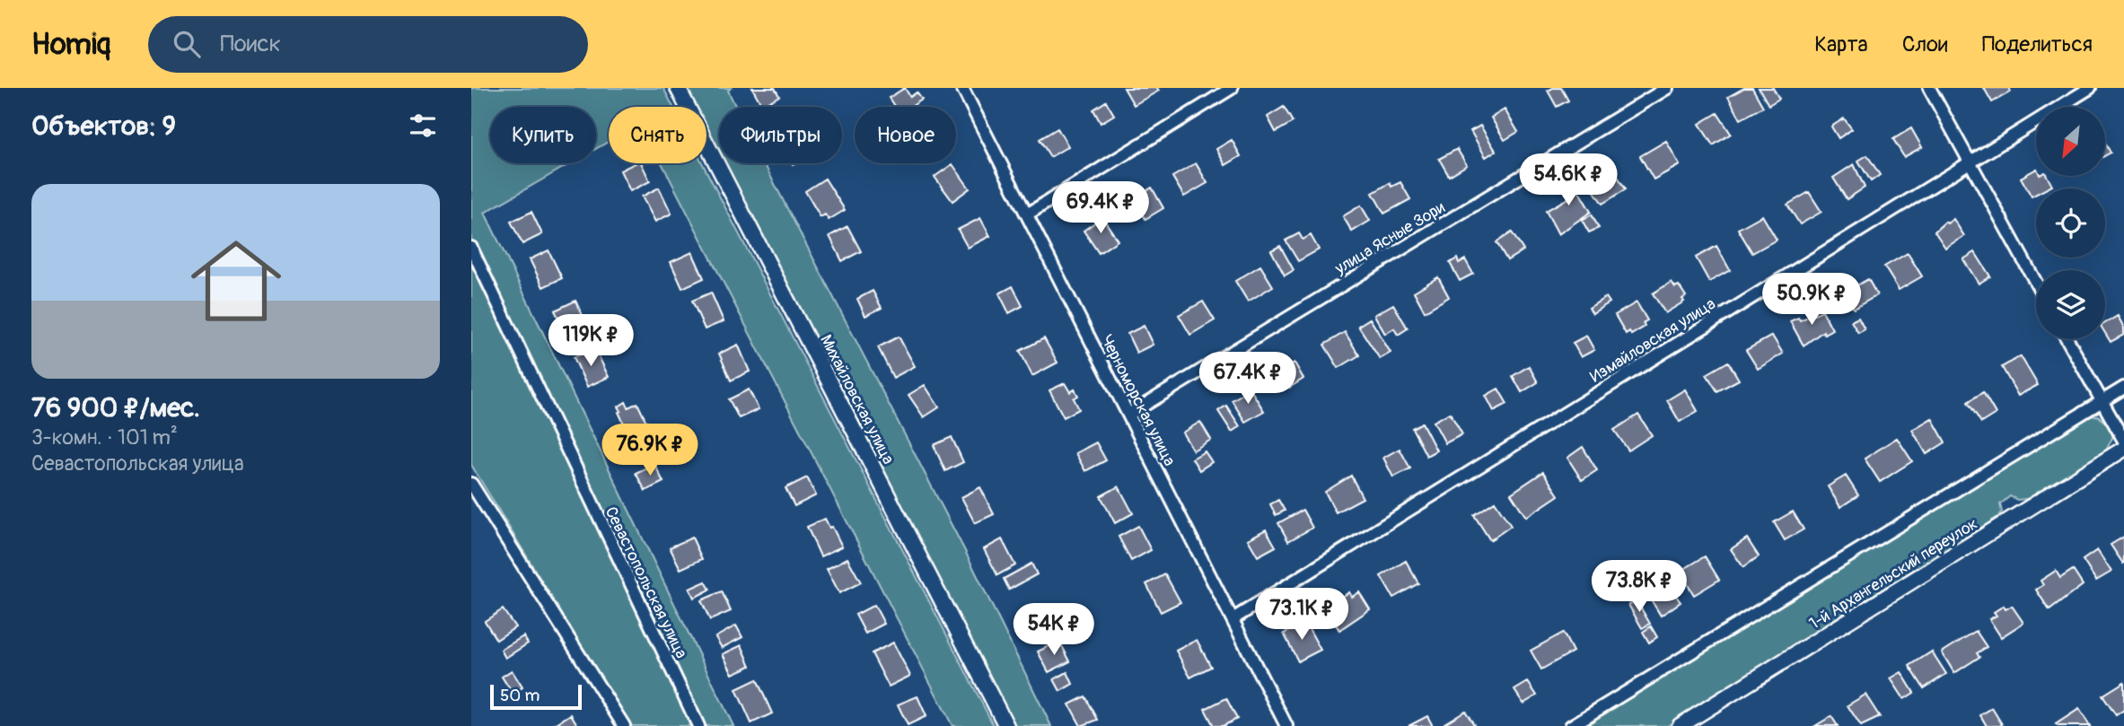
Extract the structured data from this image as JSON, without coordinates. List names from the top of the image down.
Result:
{
  "streets": {
    "street": [
      "улица Ясные Зори",
      "Измайловская улица",
      "Михайловская улица",
      "Черноморская улица",
      "1-й Архангельский переулок",
      "Севастопольская улица"
    ]
  },
  "crossings": [
    ["улица Ясные Зори", "Черноморская улица"],
    ["Измайловская улица", "Черноморская улица"]
  ],
  "scale_bar": "50 m",
  "north": "bottom left",
  "page": {
    "header": "Homiq",
    "search": "Поиск",
    "nav": ["Карта", "Слои", "Поделиться"],
    "heading": "Объектов: 9",
    "chip": [
      "Купить",
      "Снять",
      "Фильтры",
      "Новое"
    ],
    "price": [
      "54.6K ₽",
      "69.4K ₽",
      "50.9K ₽",
      "119K ₽",
      "67.4K ₽",
      "76.9K ₽",
      "73.8K ₽",
      "73.1K ₽",
      "54K ₽"
    ],
    "list": [
      {
        "name": "76 900 ₽/мес.",
        "note": "3-комн. · 101 m² · Севастопольская улица"
      }
    ],
    "scale": "50 m"
  }
}
